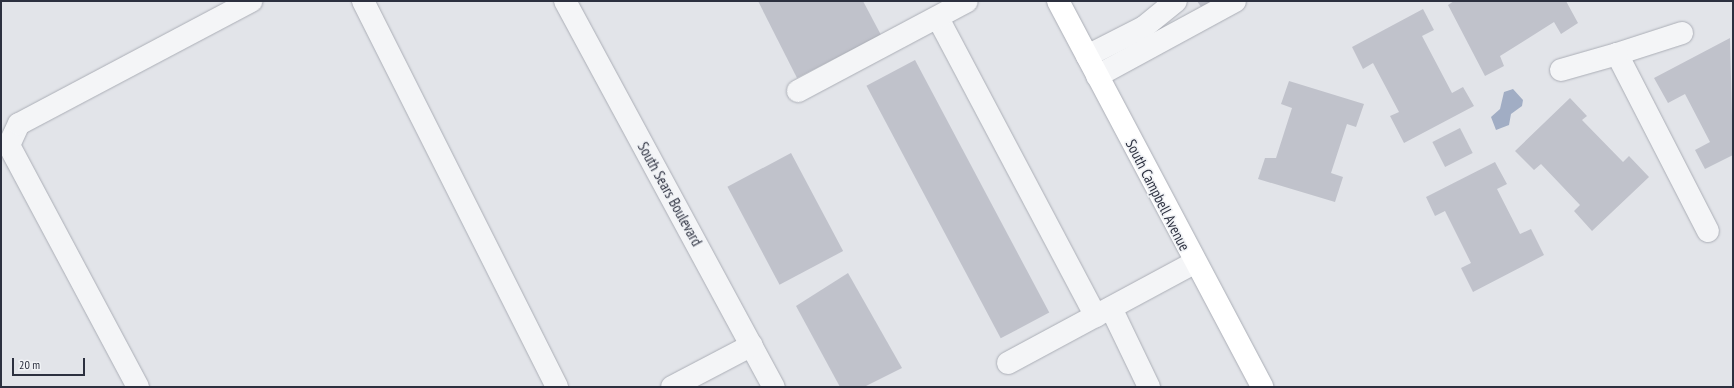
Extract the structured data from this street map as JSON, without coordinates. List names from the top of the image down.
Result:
{
  "streets": {
    "main road": ["South Campbell Avenue"],
    "street": ["South Sears Boulevard"]
  },
  "scale_bar": "20 m"
}
